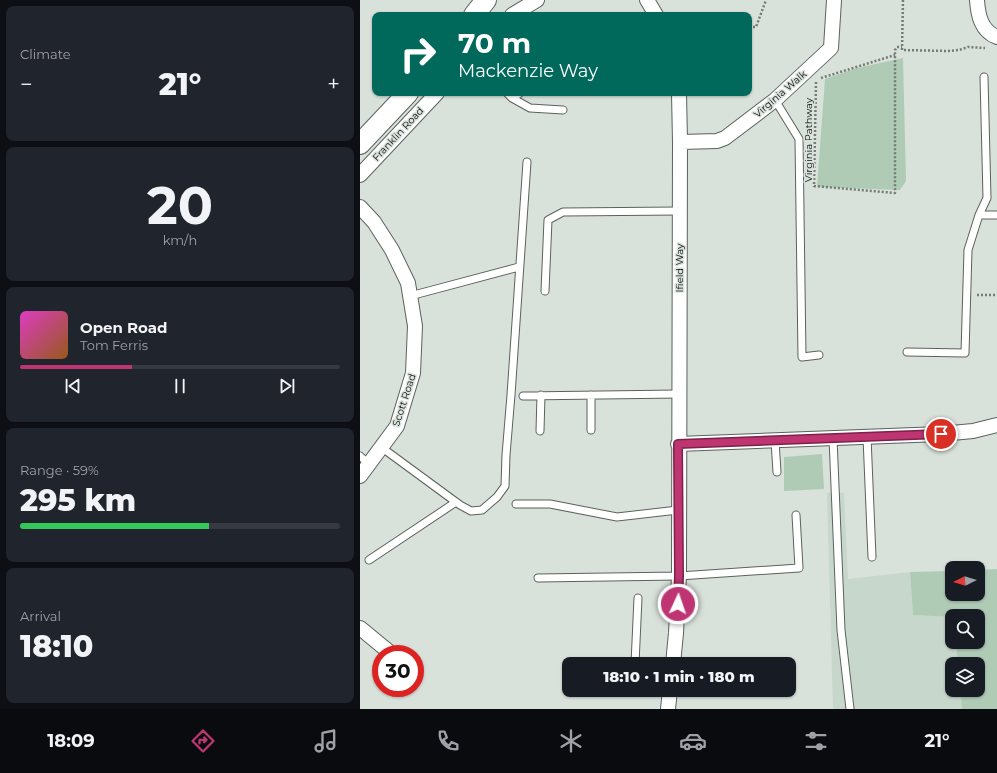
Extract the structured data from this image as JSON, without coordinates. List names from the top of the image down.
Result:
{
  "streets": {
    "street": [
      "Virginia Walk",
      "Franklin Road",
      "Ifield Way",
      "Scott Road"
    ],
    "path": ["Virginia Pathway"]
  },
  "crossings": [
    ["Virginia Walk", "Ifield Way"]
  ],
  "north": "left",
  "page": {
    "tile": [
      "Climate",
      ["20", "km/h"],
      ["Range · 59%", "295 km"],
      ["Arrival", "18:10"]
    ],
    "turn": ["70 m", "Mackenzie Way"],
    "heat": ["−", "21°", "+"],
    "song": ["Open Road", "Tom Ferris"],
    "limit": "30",
    "trip": "18:10 · 1 min · 180 m",
    "tabs": ["18:09", "21°"]
  }
}
